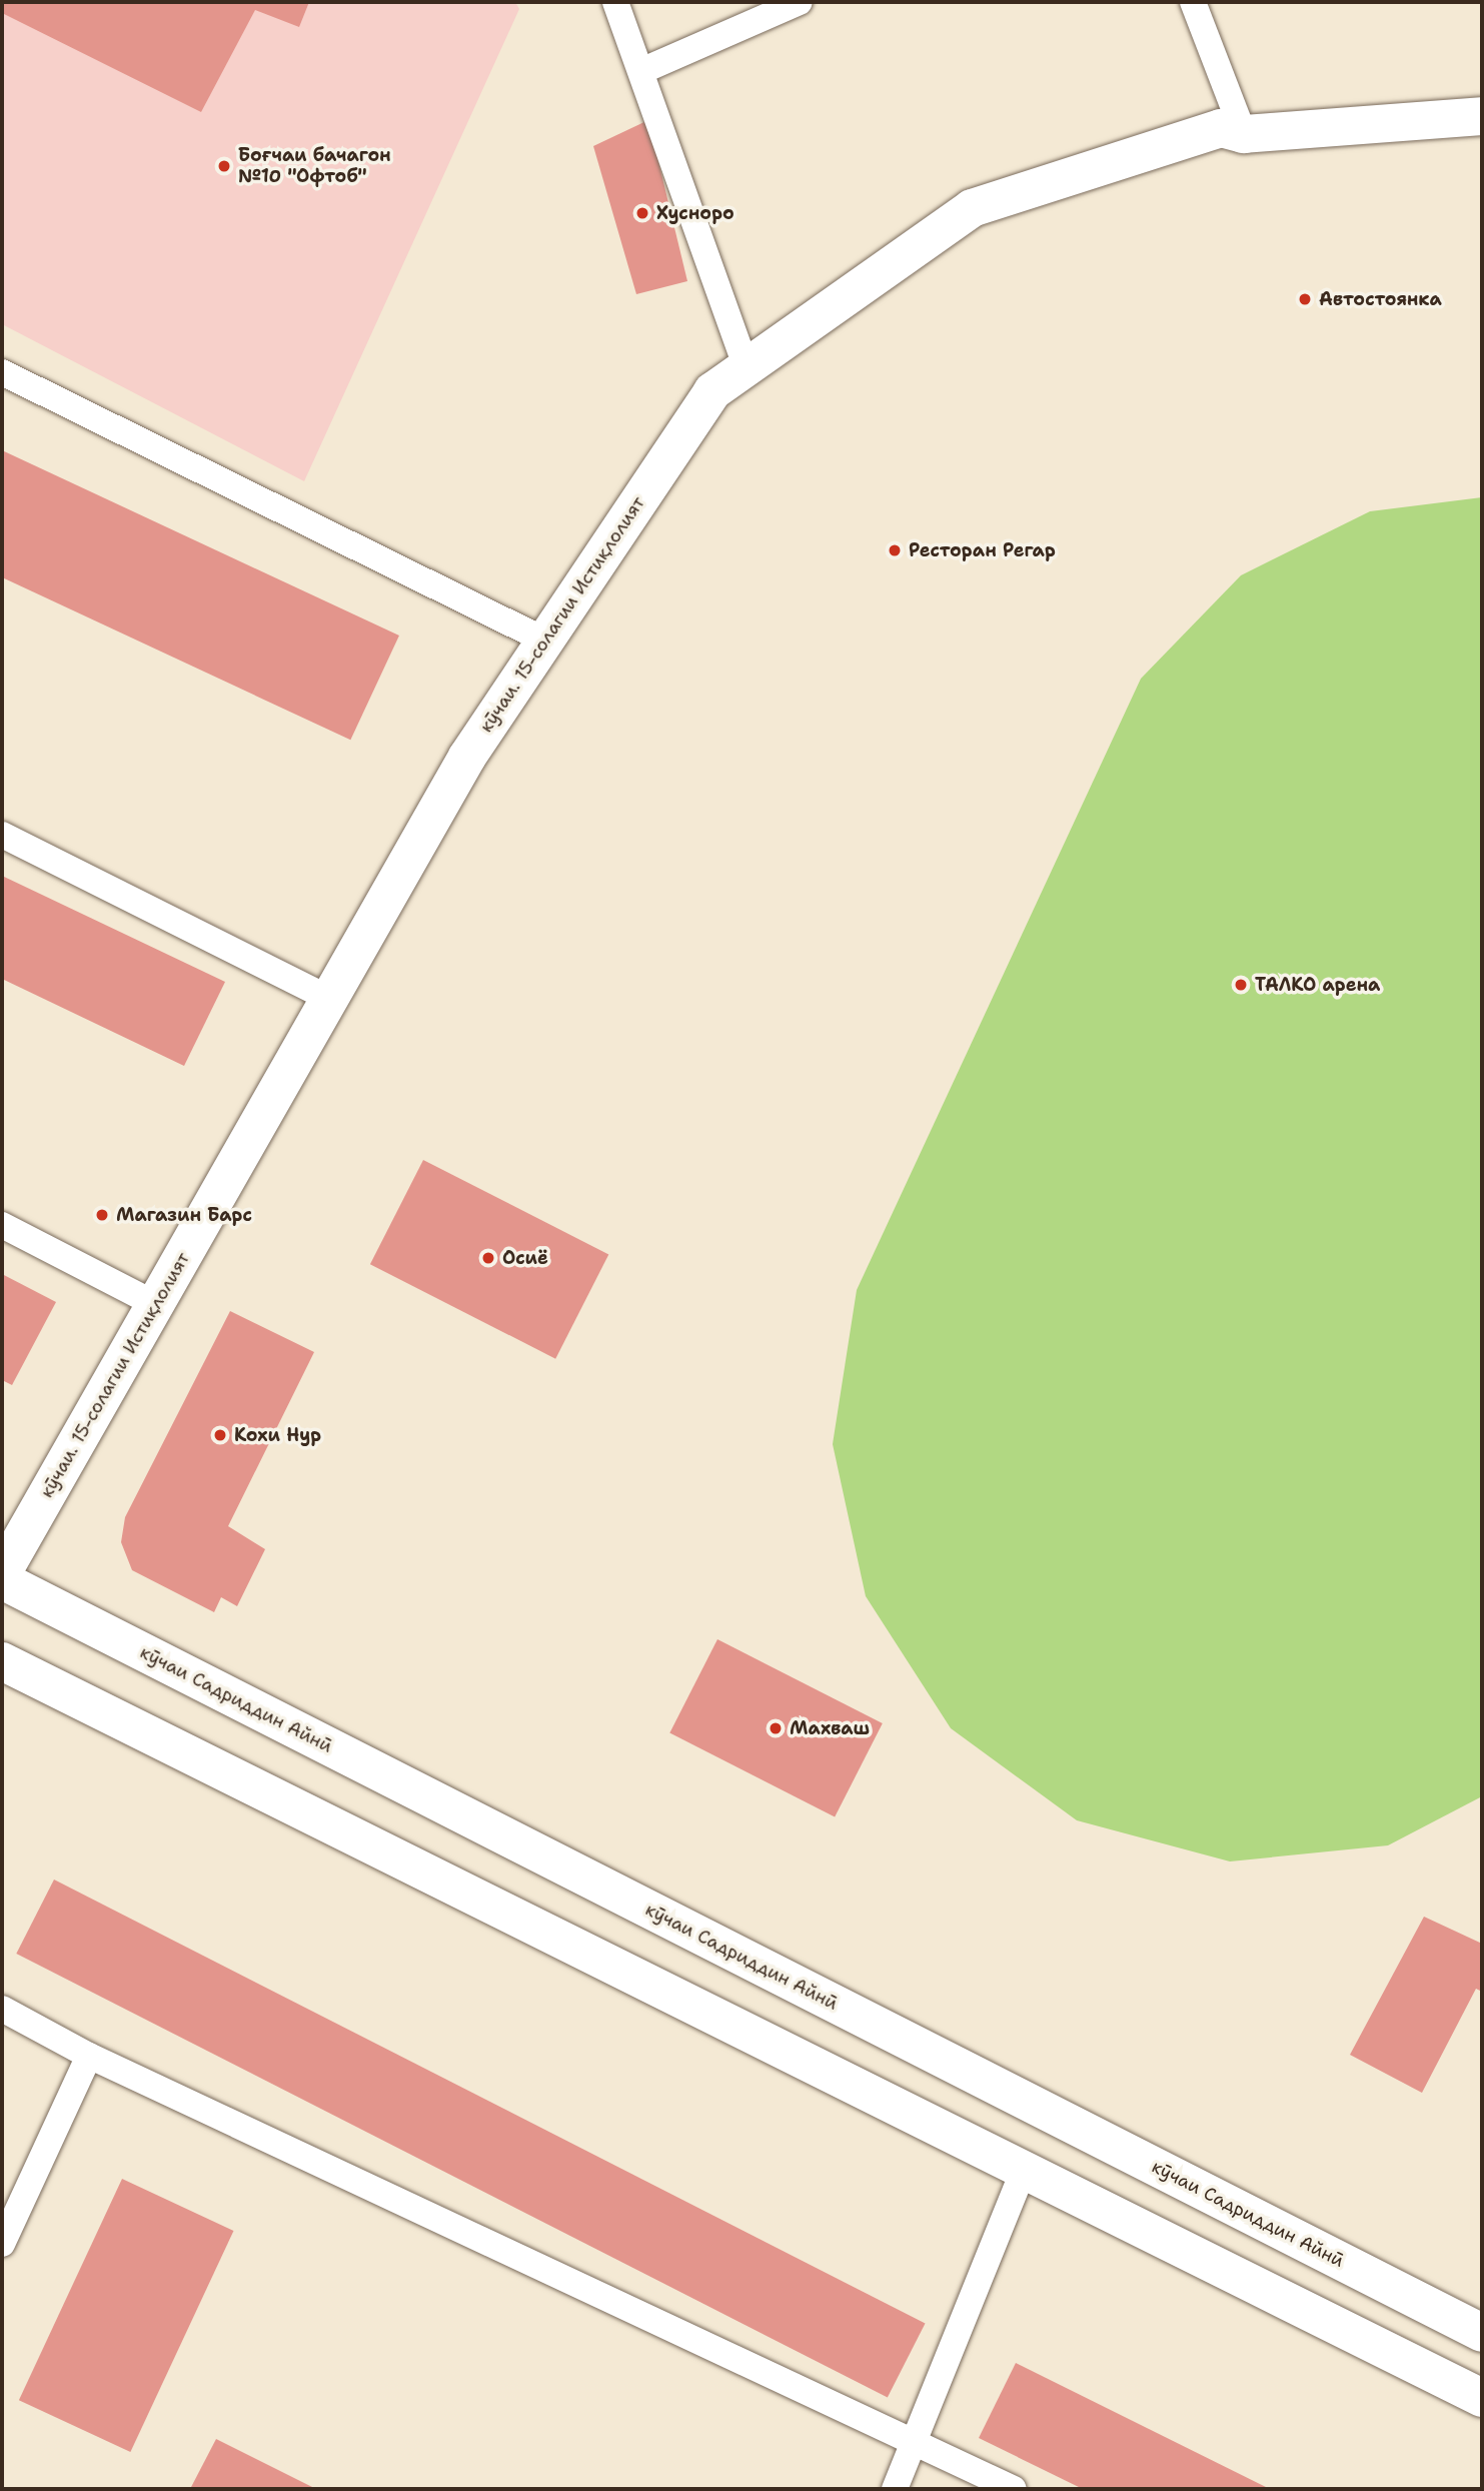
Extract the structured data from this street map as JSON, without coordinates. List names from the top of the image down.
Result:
{
  "streets": {
    "street": ["кӯчаи. 15-солагии Истиқлолият", "кӯчаи Садриддин Айнӣ"]
  },
  "places": [
    "Боғчаи бачагон №10 \"Офтоб\"",
    "Хусноро",
    "Автостоянка",
    "Ресторан Регар",
    "ТАЛКО арена",
    "Магазин Барс",
    "Осиё",
    "Кохи Нур",
    "Махваш"
  ]
}
